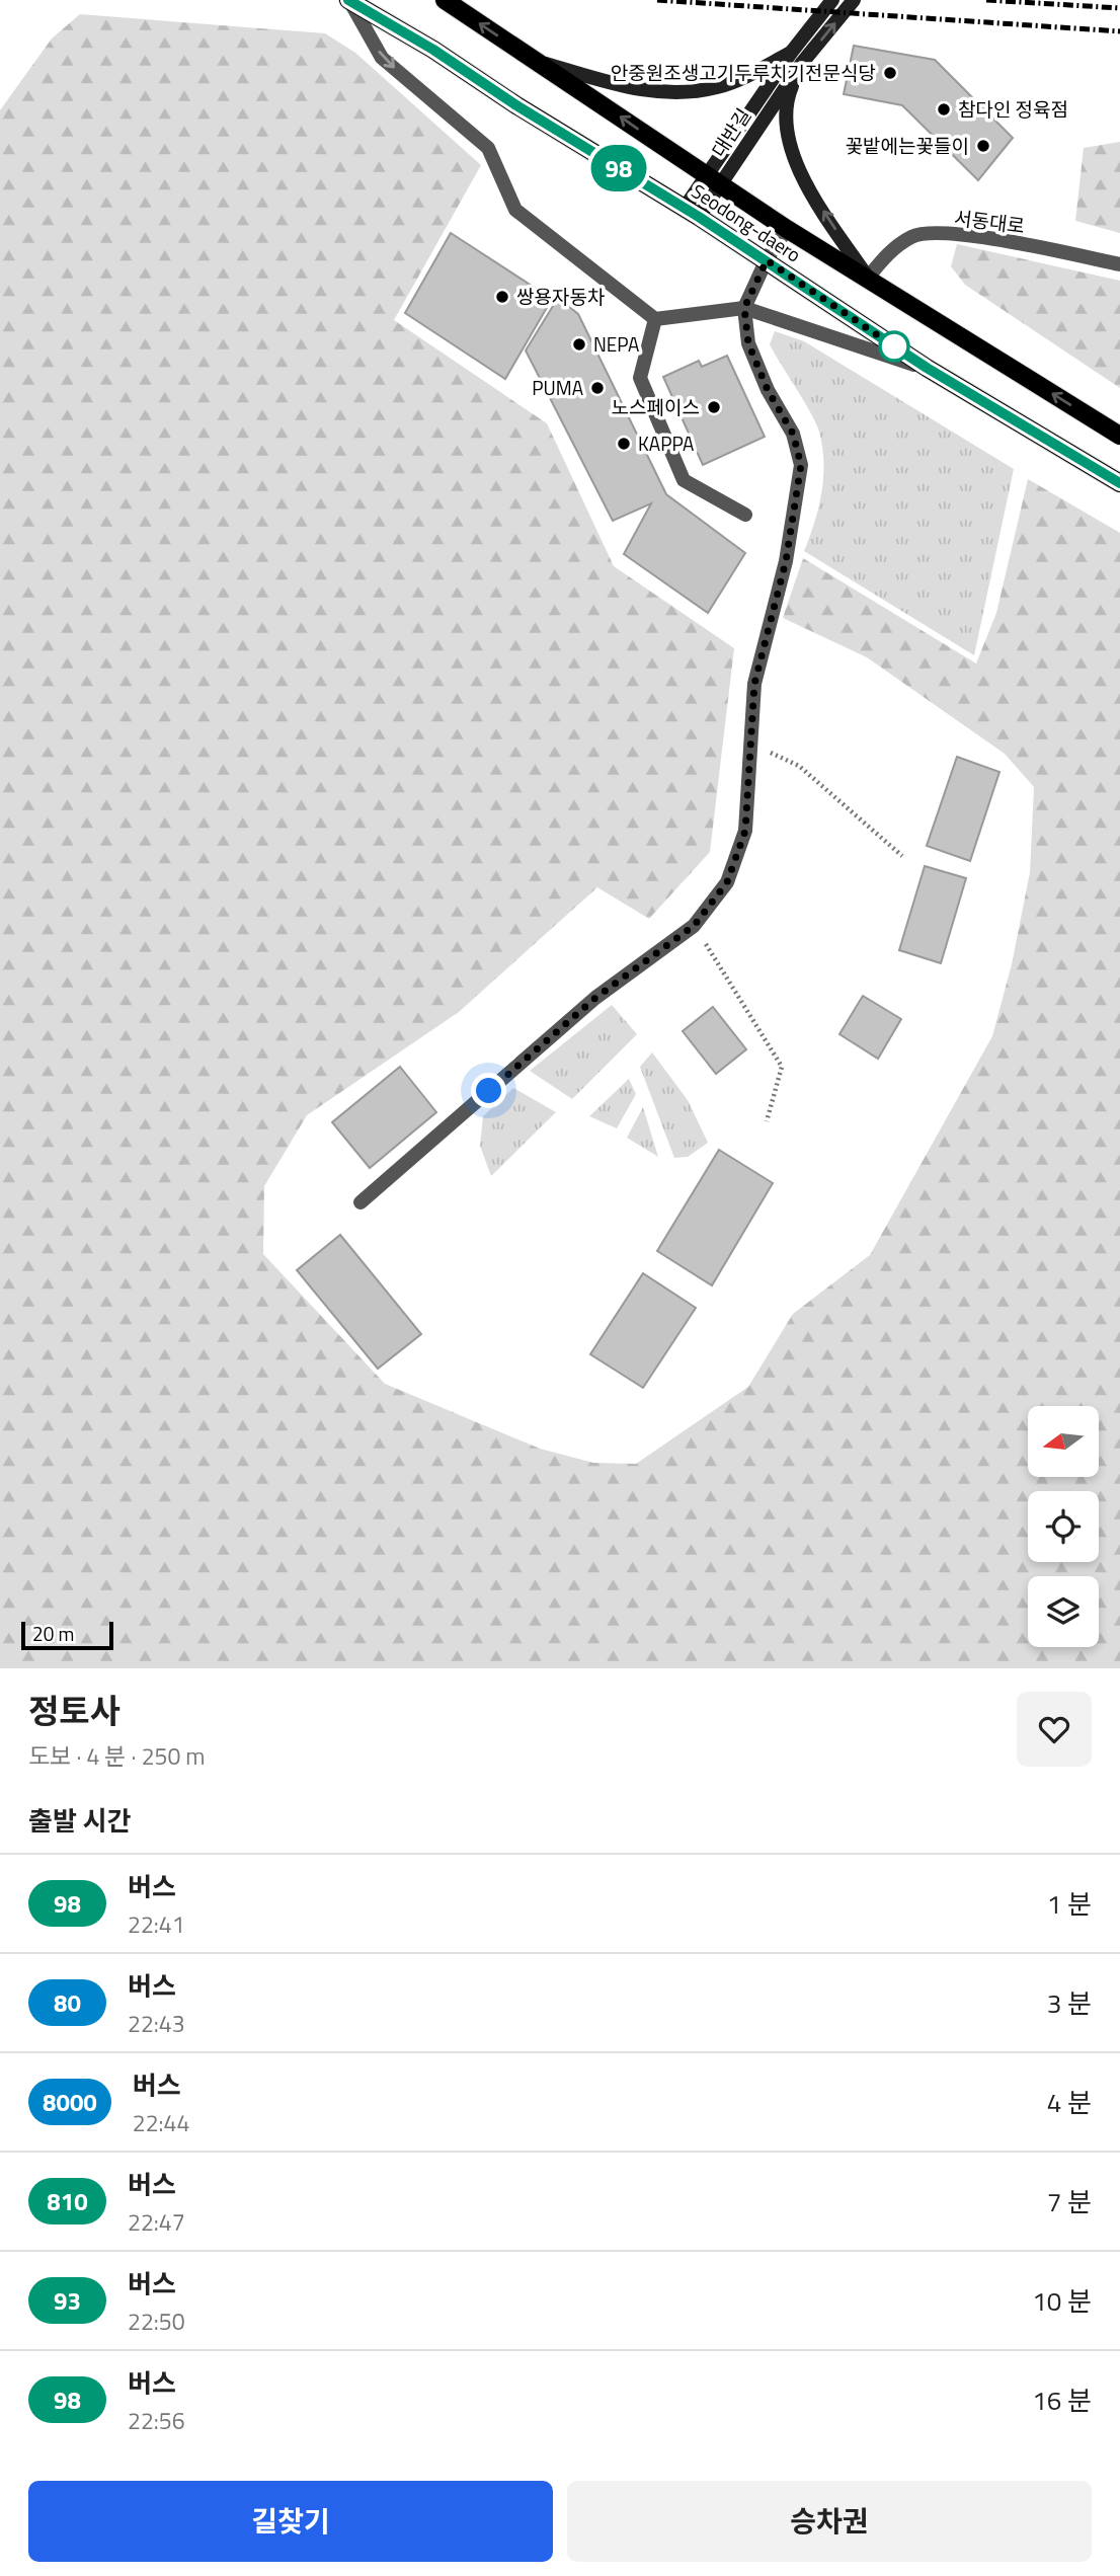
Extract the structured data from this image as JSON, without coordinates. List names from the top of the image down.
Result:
{
  "streets": {
    "main road": ["Seodong-daero"],
    "lane": ["서동대로"]
  },
  "crossings": [
    ["서동대로", "Seodong-daero"]
  ],
  "places": [
    "안중원조생고기두루치기전문식당",
    "참다인 정육점",
    "꽃밭에는꽃들이",
    "쌍용자동차",
    "NEPA",
    "PUMA",
    "노스페이스",
    "KAPPA"
  ],
  "lines": ["bus line 98"],
  "scale_bar": "20 m",
  "north": "left",
  "page": {
    "on_map": "98",
    "scale": "20 m",
    "heading": [
      ["정토사", "도보 · 4 분 · 250 m"],
      "출발 시간"
    ],
    "list": [
      {
        "mark": "98",
        "name": "버스",
        "note": "22:41",
        "value": "1 분"
      },
      {
        "mark": "80",
        "name": "버스",
        "note": "22:43",
        "value": "3 분"
      },
      {
        "mark": "8000",
        "name": "버스",
        "note": "22:44",
        "value": "4 분"
      },
      {
        "mark": "810",
        "name": "버스",
        "note": "22:47",
        "value": "7 분"
      },
      {
        "mark": "93",
        "name": "버스",
        "note": "22:50",
        "value": "10 분"
      },
      {
        "mark": "98",
        "name": "버스",
        "note": "22:56",
        "value": "16 분"
      }
    ],
    "buttons": ["길찾기", "승차권"]
  }
}
